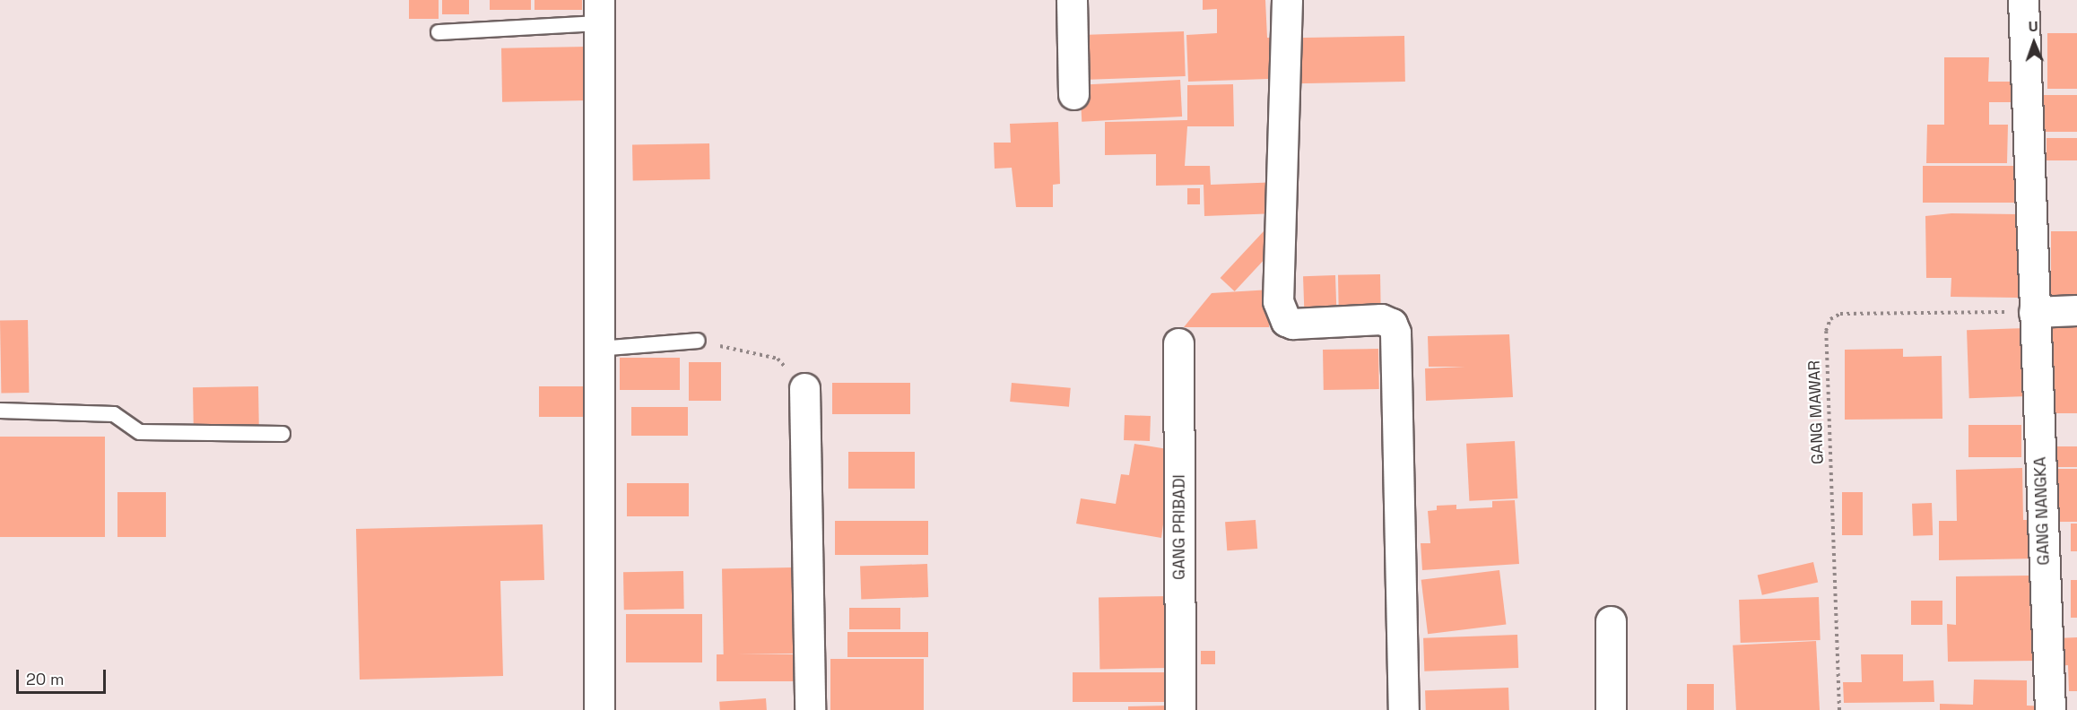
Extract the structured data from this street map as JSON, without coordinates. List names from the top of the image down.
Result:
{
  "streets": {
    "street": ["GANG NANGKA", "GANG PRIBADI"],
    "path": ["GANG MAWAR"]
  },
  "crossings": [
    ["GANG MAWAR", "GANG NANGKA"]
  ],
  "scale_bar": "20 m",
  "north": "top"
}
